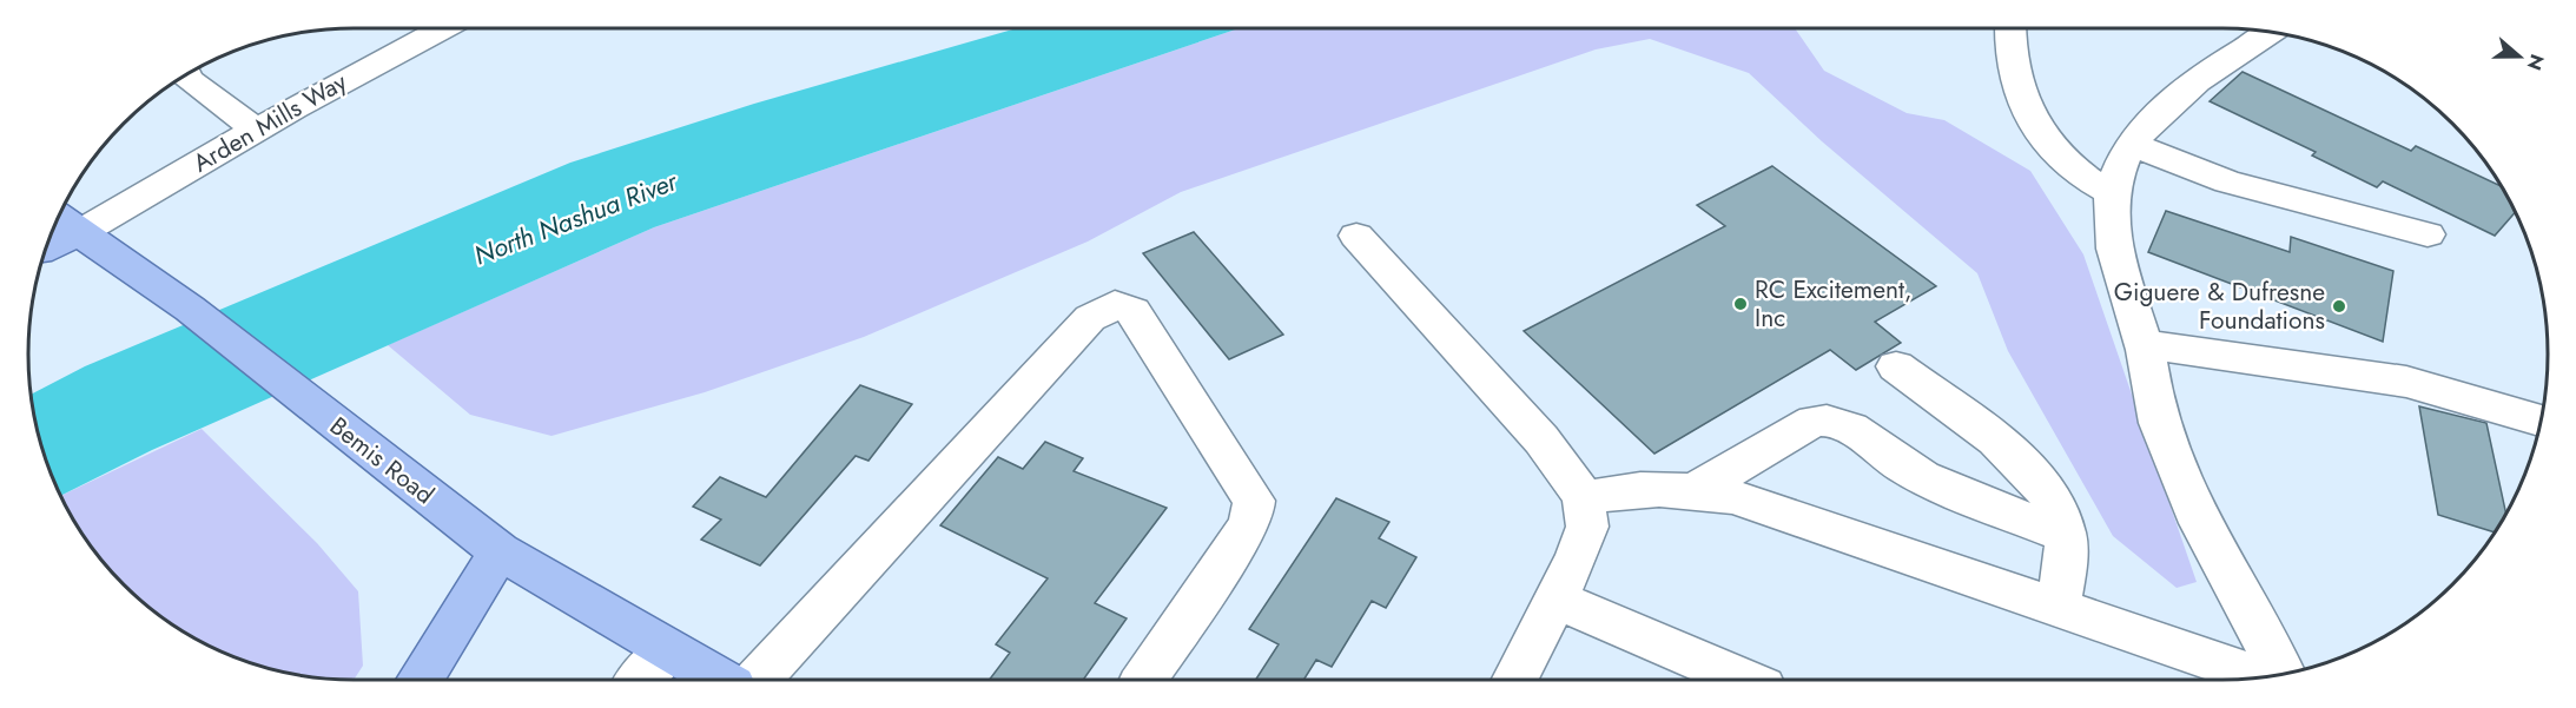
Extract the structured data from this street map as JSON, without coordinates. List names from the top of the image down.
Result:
{
  "streets": {
    "main road": ["Bemis Road"],
    "lane": ["Arden Mills Way"]
  },
  "crossings": [
    ["Arden Mills Way", "Bemis Road"]
  ],
  "water": ["North Nashua River"],
  "places": ["RC Excitement, Inc", "Giguere & Dufresne Foundations"],
  "north": "right"
}
